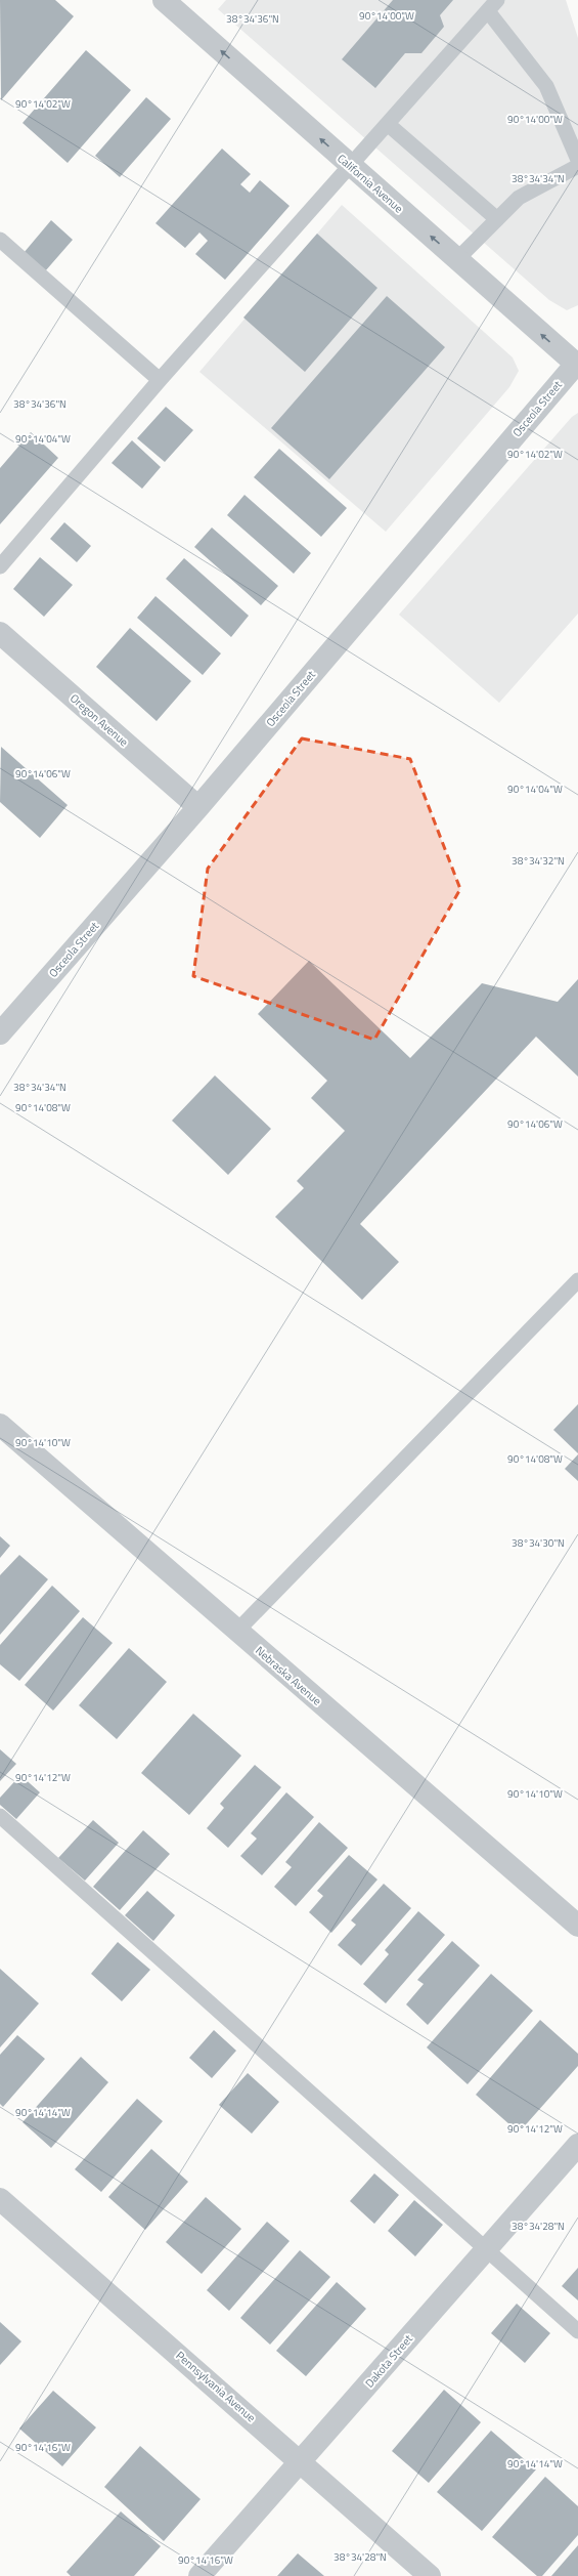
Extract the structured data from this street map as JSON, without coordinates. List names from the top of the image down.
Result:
{
  "streets": {
    "street": [
      "California Avenue",
      "Osceola Street",
      "Oregon Avenue",
      "Nebraska Avenue",
      "Dakota Street",
      "Pennsylvania Avenue"
    ]
  },
  "crossings": [
    ["California Avenue", "Osceola Street"],
    ["Osceola Street", "Oregon Avenue"],
    ["Dakota Street", "Pennsylvania Avenue"]
  ],
  "one_way": ["California Avenue"],
  "coordinates": [
    "90°14'00\"W",
    "38°34'36\"N",
    "90°14'02\"W",
    "38°34'34\"N",
    "90°14'04\"W",
    "90°14'06\"W",
    "38°34'32\"N",
    "90°14'08\"W",
    "90°14'10\"W",
    "38°34'30\"N",
    "90°14'12\"W",
    "90°14'14\"W",
    "38°34'28\"N",
    "90°14'16\"W"
  ]
}
